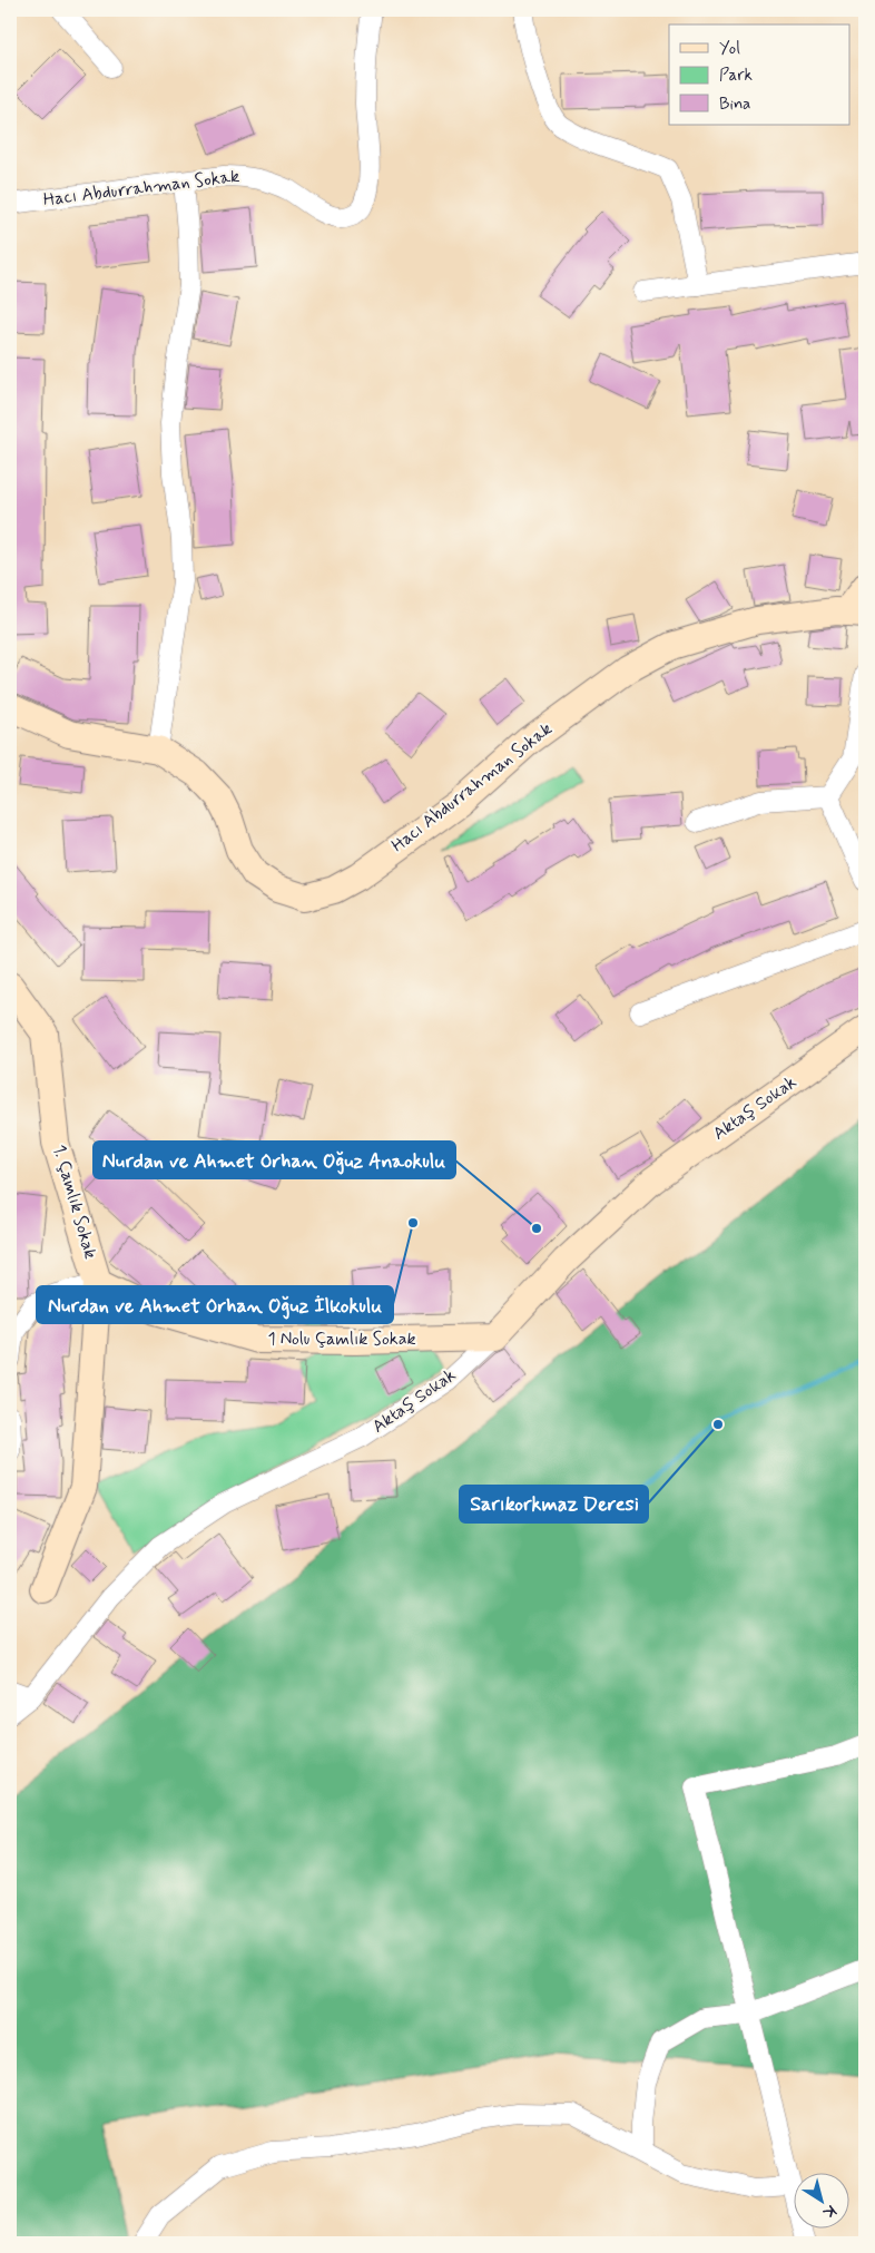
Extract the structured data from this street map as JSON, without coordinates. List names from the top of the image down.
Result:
{
  "streets": {
    "street": [
      "Hacı Abdurrahman Sokak",
      "Aktaş Sokak",
      "1. Çamlık Sokak",
      "1 Nolu Çamlık Sokak"
    ]
  },
  "crossings": [
    ["Aktaş Sokak", "1 Nolu Çamlık Sokak"],
    ["1. Çamlık Sokak", "1 Nolu Çamlık Sokak"]
  ],
  "places": ["Nurdan ve Ahmet Orhan Oğuz İlkokulu", "Nurdan ve Ahmet Orhan Oğuz Anaokulu", "Sarıkorkmaz Deresi"],
  "legend": ["Yol", "Park", "Bina"],
  "north": "bottom right"
}
